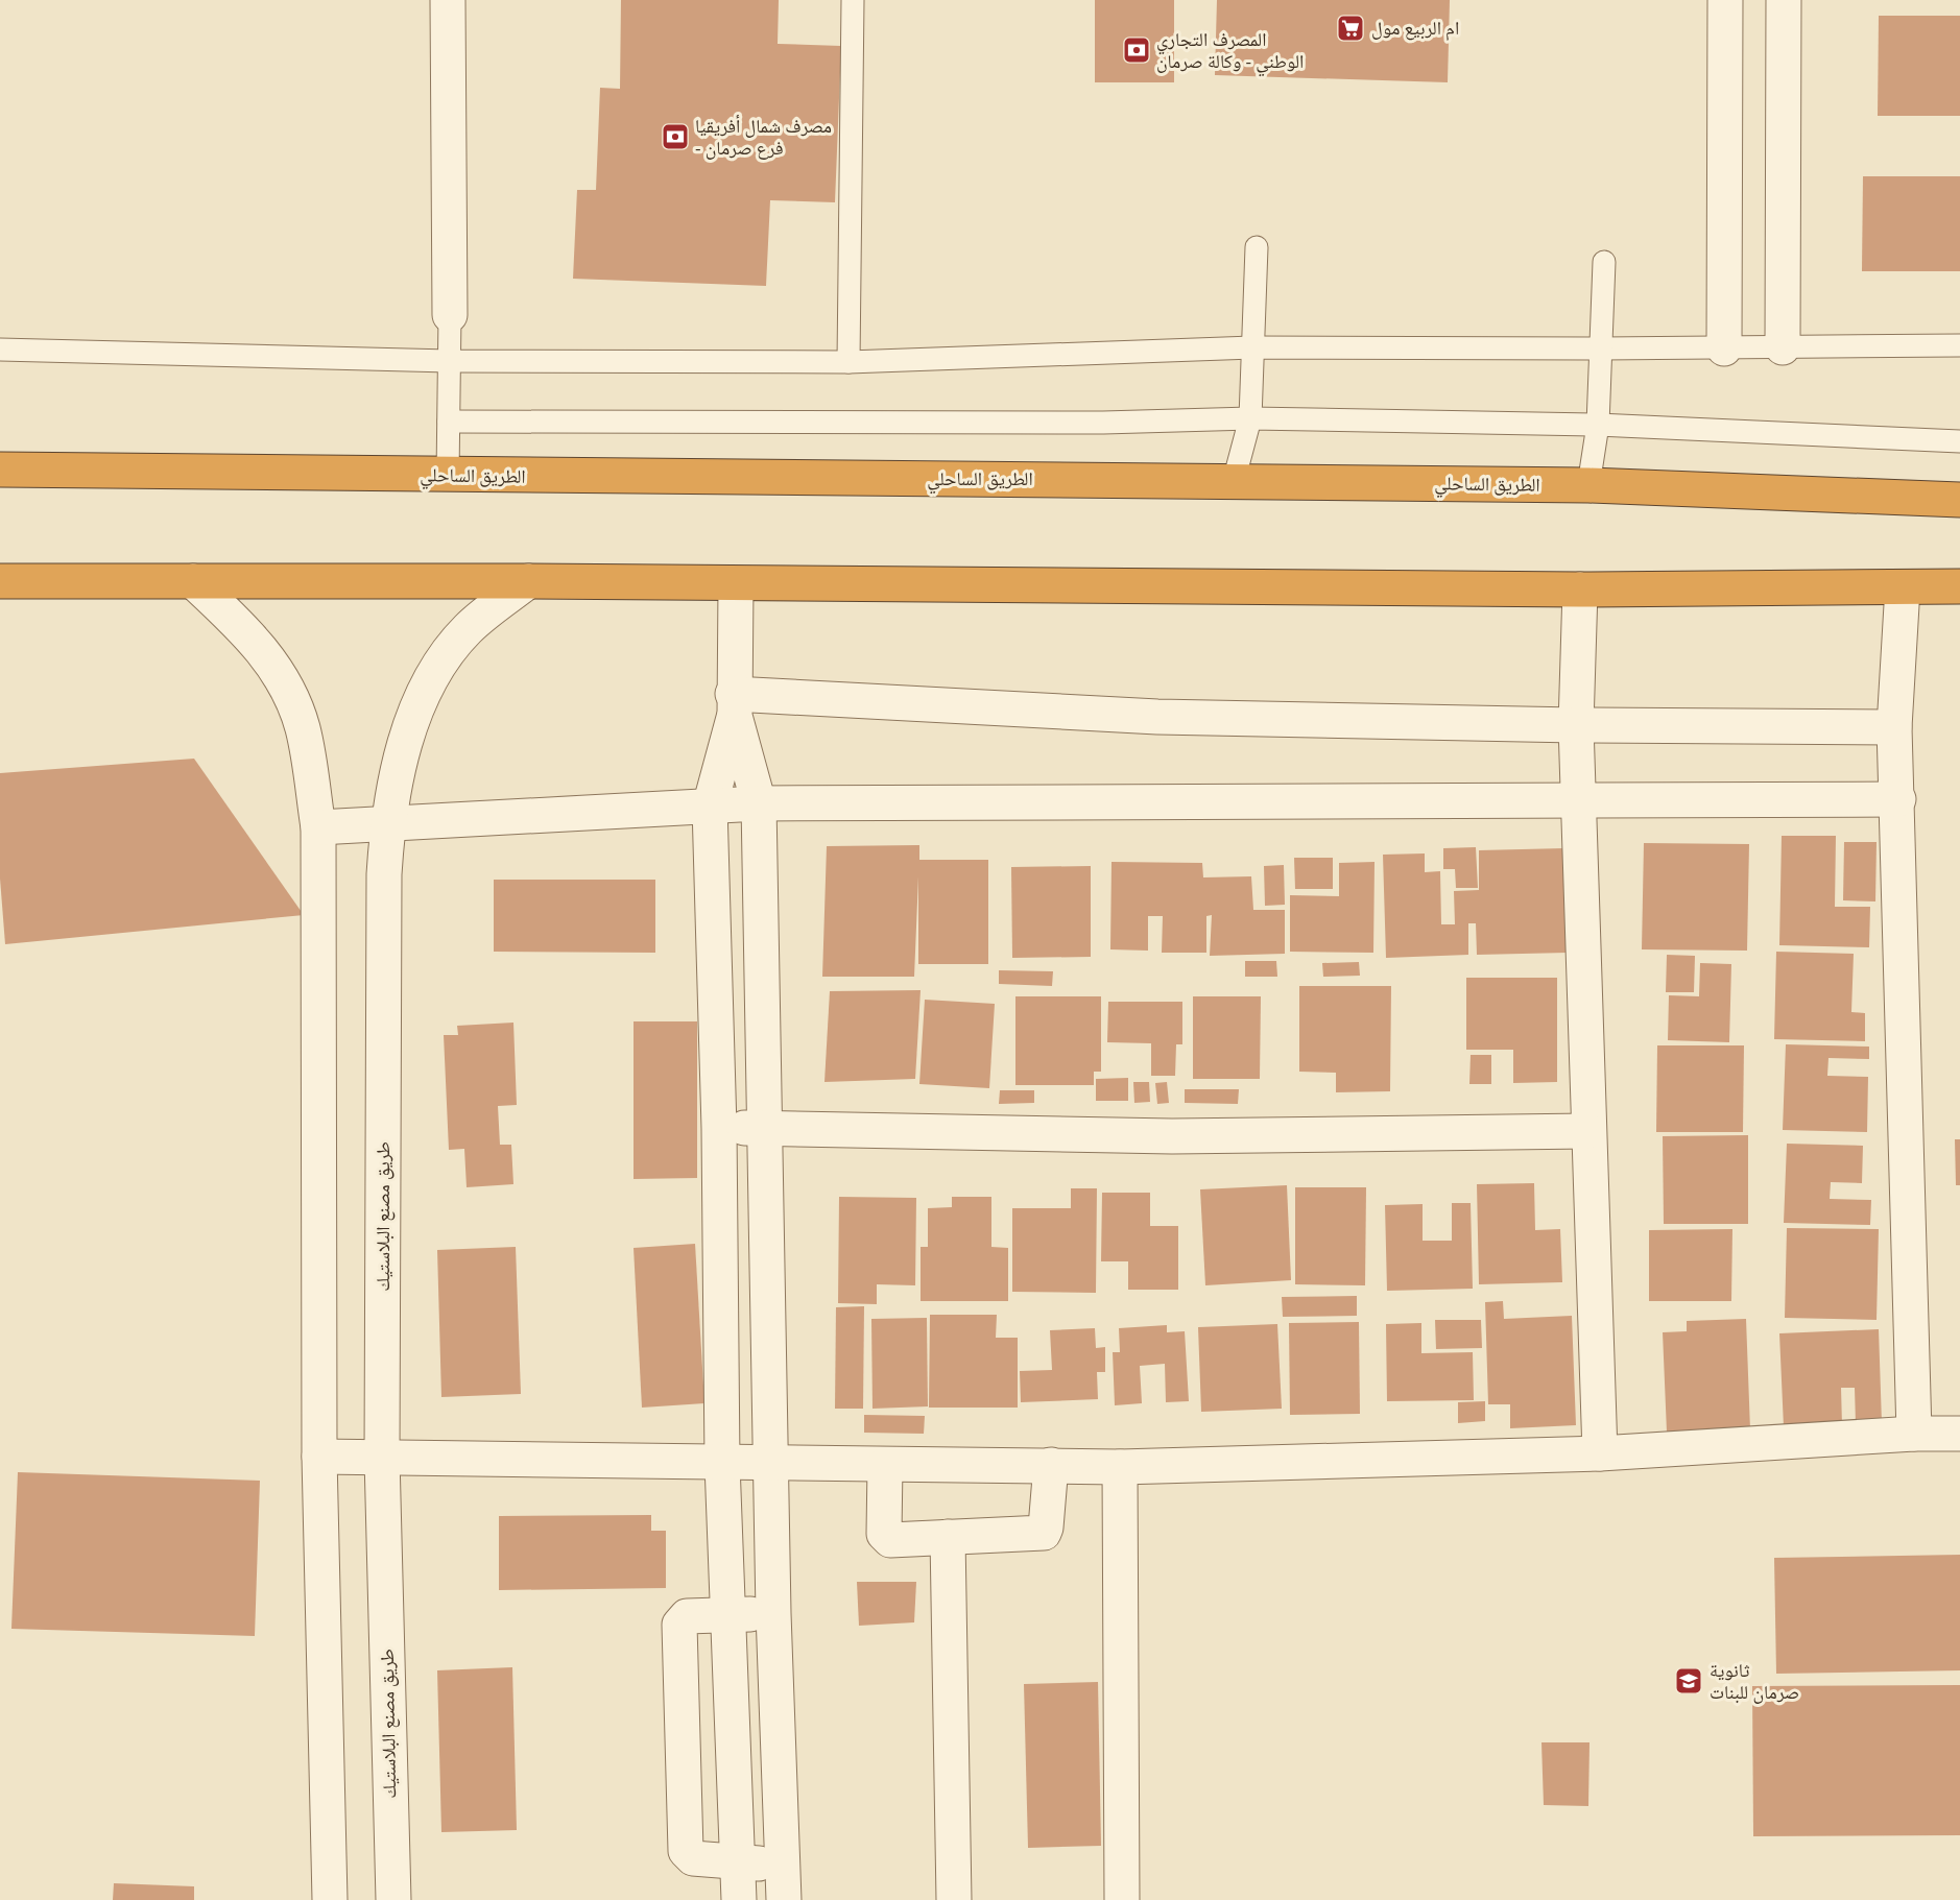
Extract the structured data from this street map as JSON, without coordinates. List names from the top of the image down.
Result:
{
  "streets": {
    "highway": ["الطريق الساحلي"],
    "street": ["طريق مصنع البلاستيك"]
  },
  "places": {
    "supermarket": ["ام الربيع مول"],
    "bank": ["المصرف التجاري الوطني - وكالة صرمان", "مصرف شمال أفريقيا - فرع صرمان"],
    "school or university": ["ثانوية صرمان للبنات"]
  }
}
